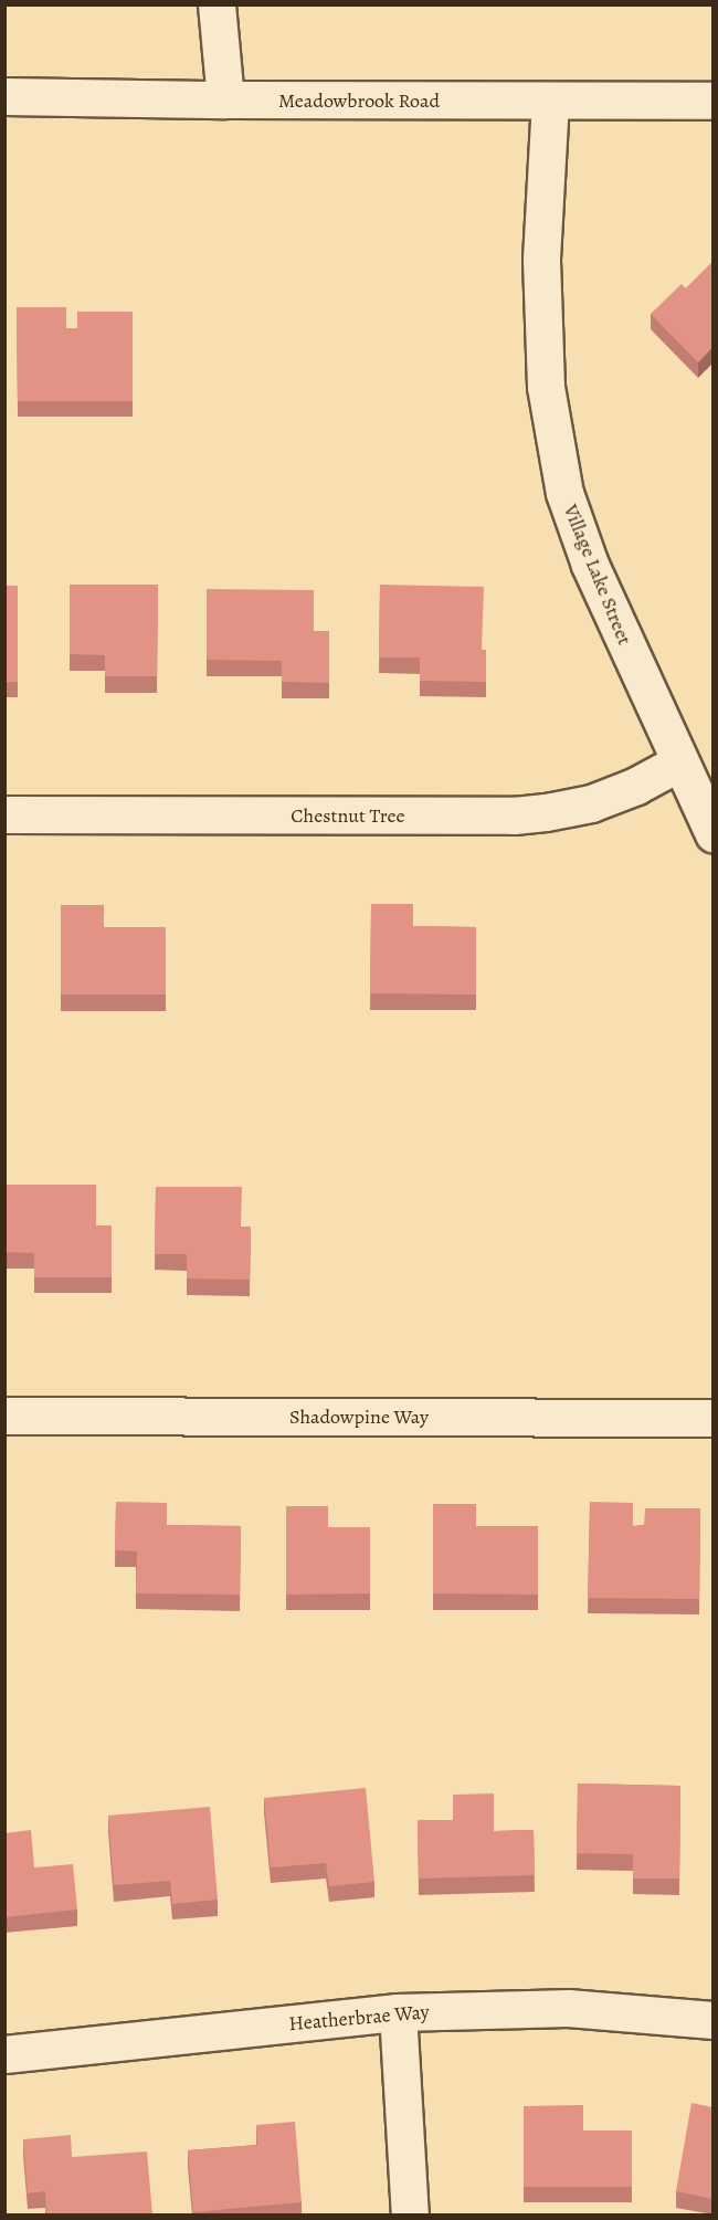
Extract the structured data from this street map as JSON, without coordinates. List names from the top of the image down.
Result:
{
  "streets": {
    "street": [
      "Meadowbrook Road",
      "Village Lake Street",
      "Chestnut Tree",
      "Shadowpine Way",
      "Heatherbrae Way"
    ]
  },
  "crossings": [
    ["Meadowbrook Road", "Village Lake Street"],
    ["Village Lake Street", "Chestnut Tree"]
  ]
}
